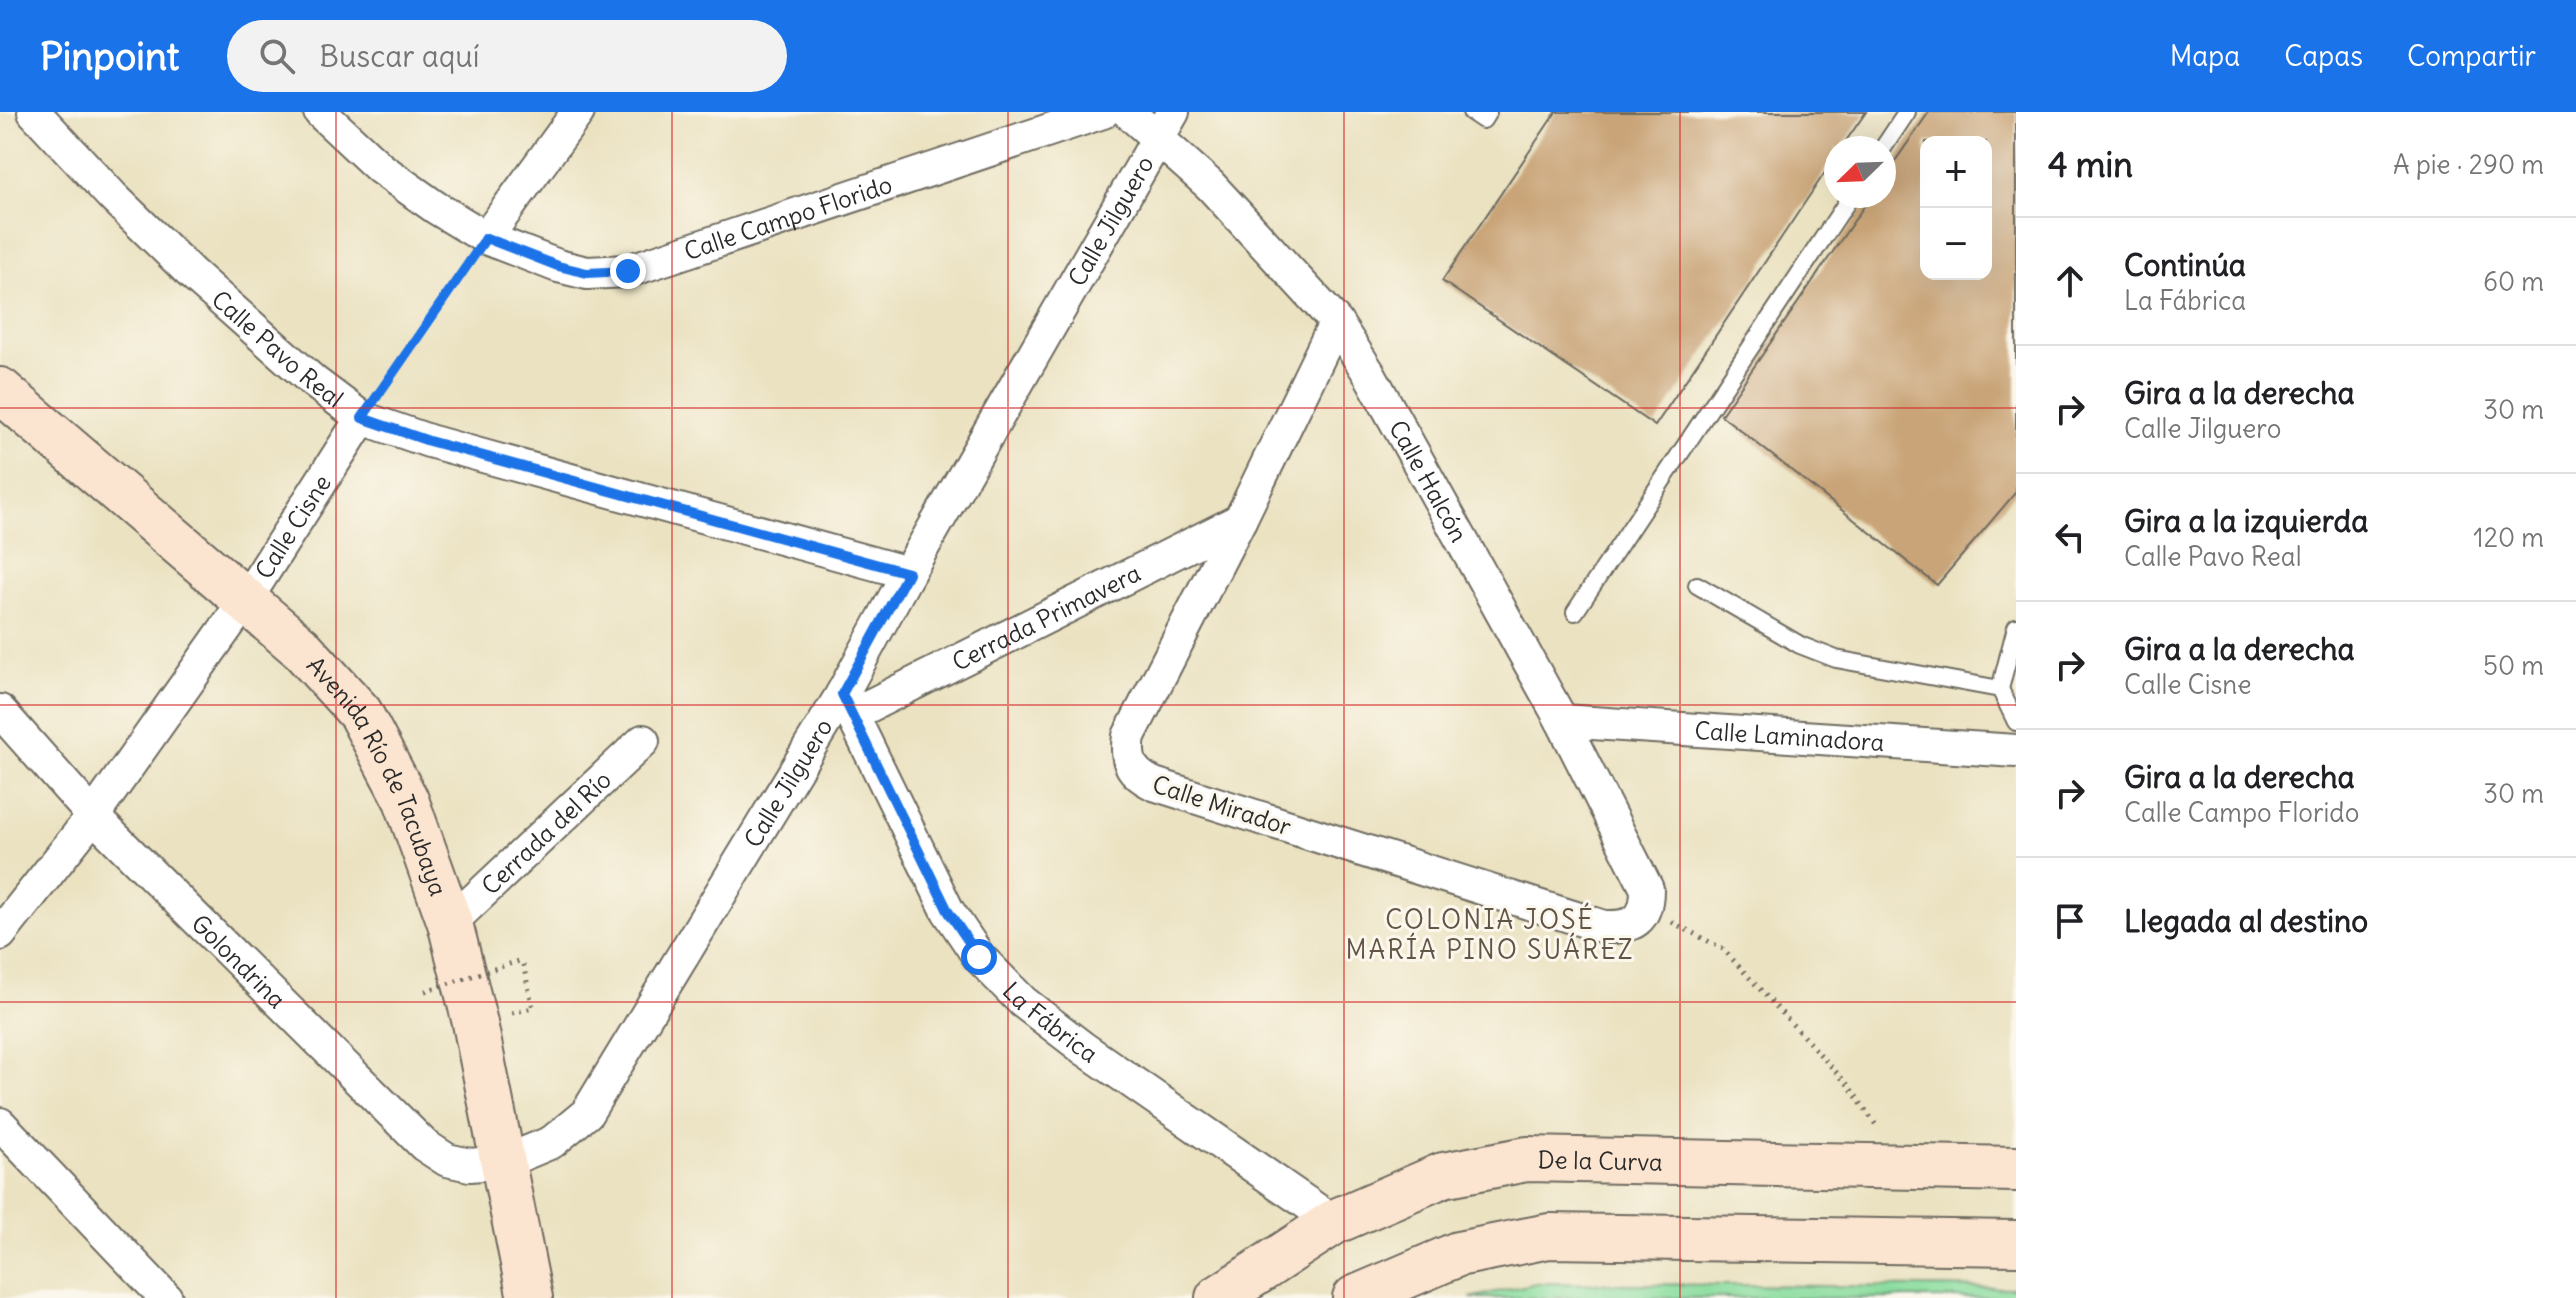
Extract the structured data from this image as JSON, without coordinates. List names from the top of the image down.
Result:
{
  "streets": {
    "main road": ["Avenida Río de Tacubaya", "De la Curva"],
    "street": [
      "Calle Campo Florido",
      "Calle Jilguero",
      "Calle Pavo Real",
      "Calle Halcón",
      "Calle Cisne",
      "Cerrada Primavera",
      "Calle Laminadora",
      "Calle Mirador",
      "Cerrada del Río",
      "Golondrina",
      "La Fábrica"
    ]
  },
  "crossings": [
    ["Calle Jilguero", "Calle Pavo Real"],
    ["Calle Jilguero", "Calle Halcón"],
    ["Calle Jilguero", "Cerrada Primavera"],
    ["Calle Jilguero", "Avenida Río de Tacubaya"],
    ["Calle Jilguero", "Golondrina"],
    ["Calle Jilguero", "La Fábrica"],
    ["Calle Pavo Real", "Calle Cisne"],
    ["Calle Halcón", "Calle Laminadora"],
    ["Calle Halcón", "Calle Mirador"],
    ["Calle Cisne", "Avenida Río de Tacubaya"],
    ["Calle Cisne", "Golondrina"],
    ["Cerrada Primavera", "Calle Mirador"],
    ["Cerrada Primavera", "La Fábrica"],
    ["Avenida Río de Tacubaya", "Cerrada del Río"],
    ["Avenida Río de Tacubaya", "Golondrina"],
    ["La Fábrica", "De la Curva"]
  ],
  "districts": ["COLONIA JOSÉ MARÍA PINO SUÁREZ"],
  "north": "bottom left",
  "page": {
    "header": "Pinpoint",
    "search": "Buscar aquí",
    "nav": ["Mapa", "Capas", "Compartir"],
    "heading": ["4 min", "A pie · 290 m"],
    "map_buttons": ["+", "−"],
    "list": [
      ["Continúa", "La Fábrica", "60 m"],
      ["Gira a la derecha", "Calle Jilguero", "30 m"],
      ["Gira a la izquierda", "Calle Pavo Real", "120 m"],
      ["Gira a la derecha", "Calle Cisne", "50 m"],
      ["Gira a la derecha", "Calle Campo Florido", "30 m"],
      "Llegada al destino"
    ]
  }
}
